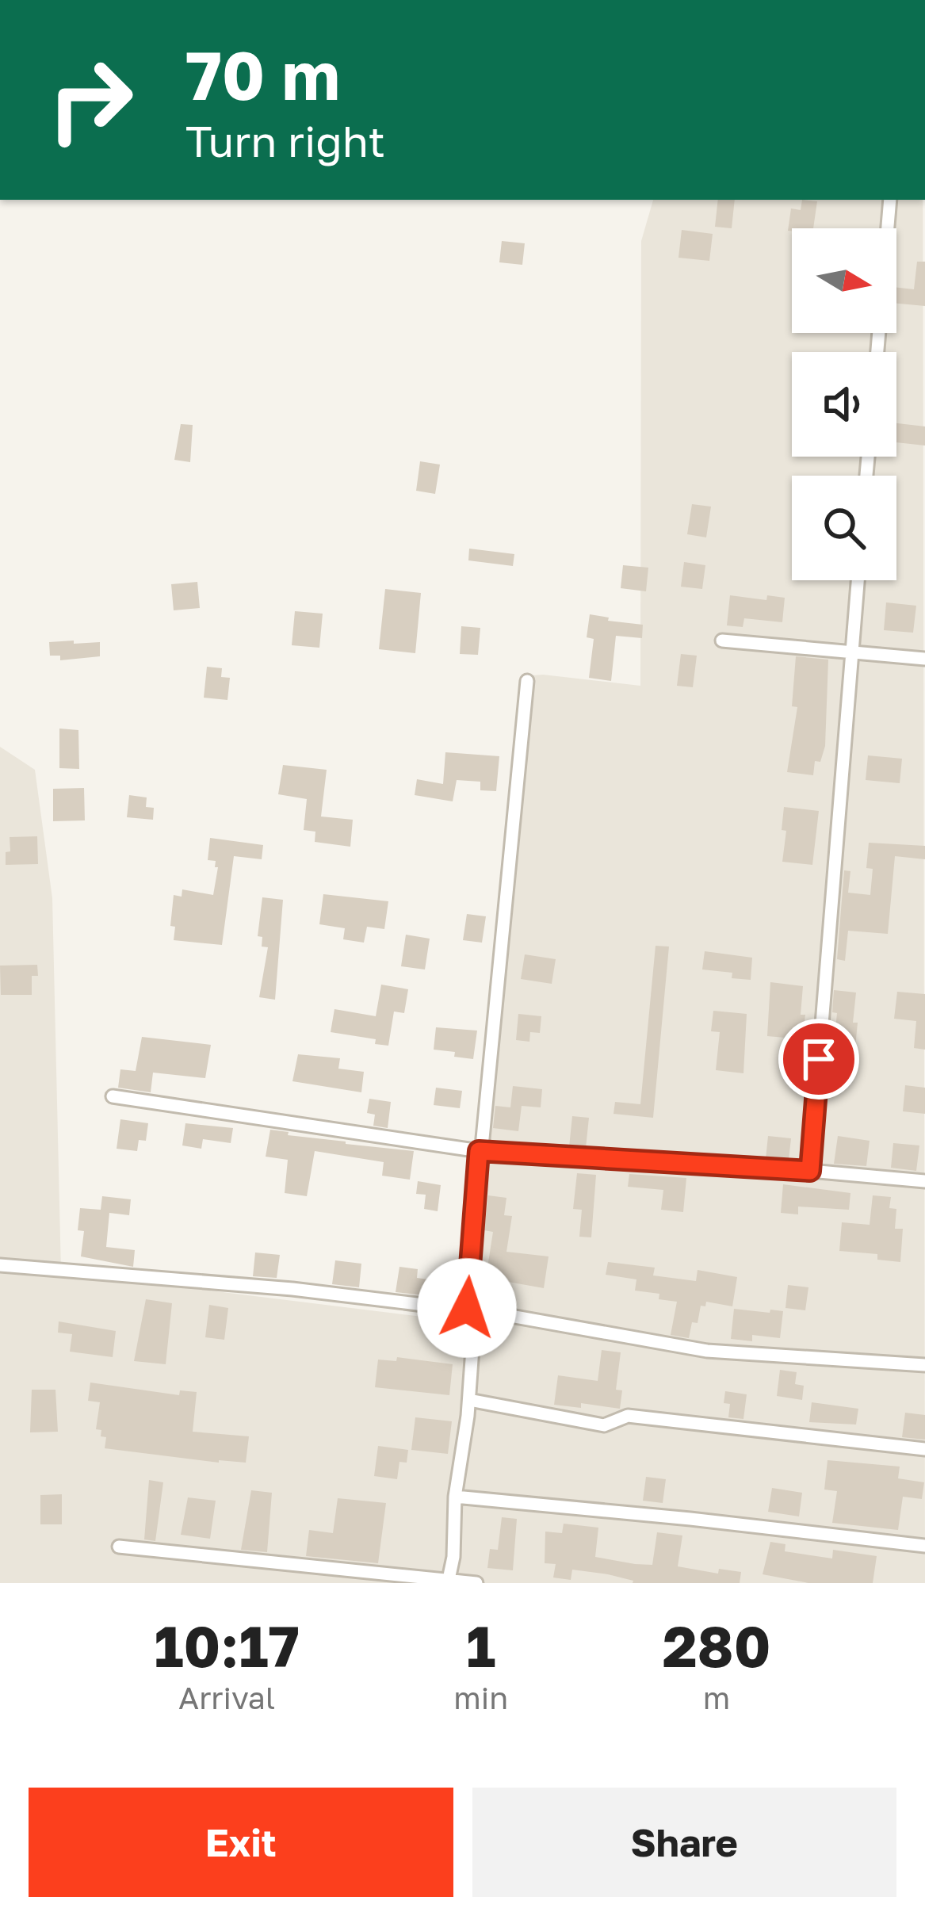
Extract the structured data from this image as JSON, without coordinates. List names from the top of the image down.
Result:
{
  "north": "right",
  "page": {
    "turn": ["70 m", "Turn right"],
    "eta": [
      "10:17",
      "Arrival",
      "1",
      "min",
      "280",
      "m"
    ],
    "buttons": ["Exit", "Share"]
  }
}
